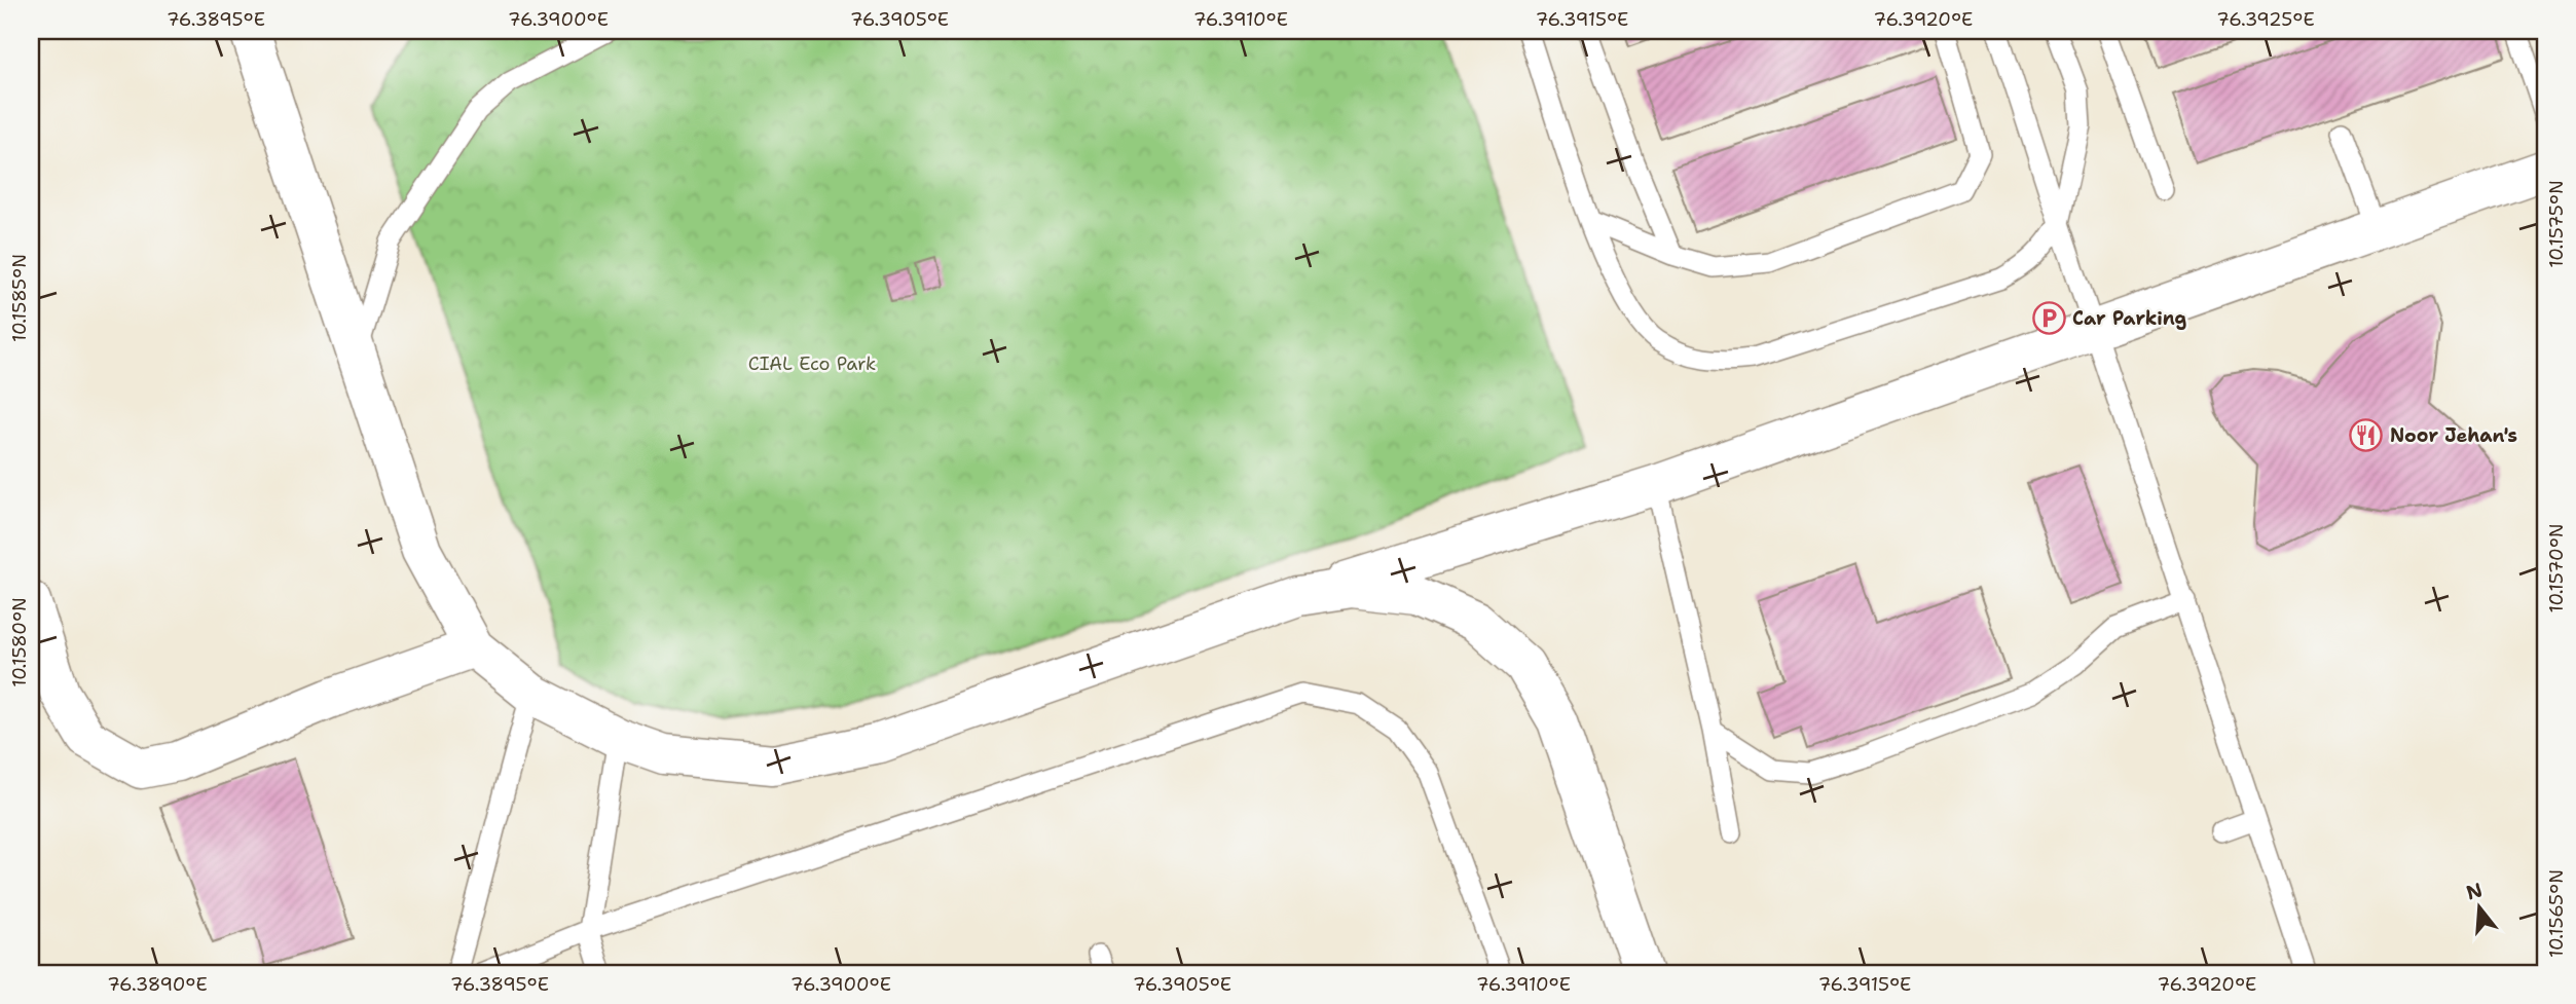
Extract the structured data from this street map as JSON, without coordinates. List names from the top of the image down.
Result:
{
  "parks": ["CIAL Eco Park"],
  "places": {
    "parking": ["Car Parking"],
    "restaurant": ["Noor Jehan's"]
  },
  "north": "top",
  "coordinates": [
    "76.3895°E",
    "76.3900°E",
    "76.3905°E",
    "76.3910°E",
    "76.3915°E",
    "76.3920°E",
    "76.3925°E",
    "10.1575°N",
    "10.1585°N",
    "10.1570°N",
    "10.1580°N",
    "10.1565°N",
    "76.3890°E"
  ]
}
